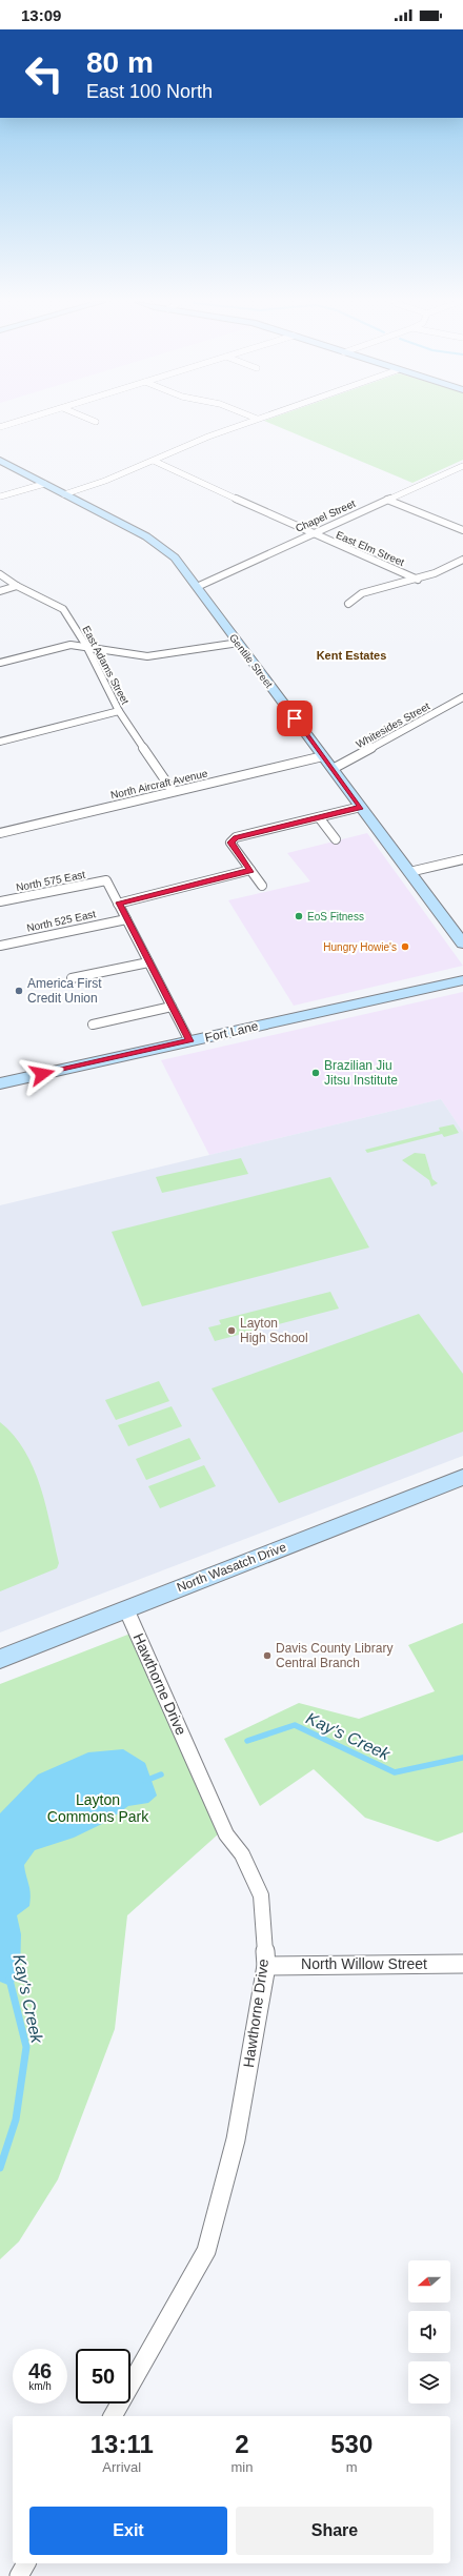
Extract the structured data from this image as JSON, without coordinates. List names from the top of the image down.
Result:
{
  "streets": {
    "main road": ["Gentile Street", "Fort Lane", "North Wasatch Drive"],
    "street": [
      "Chapel Street",
      "East Elm Street",
      "East Adams Street",
      "Whitesides Street",
      "North Aircraft Avenue",
      "North 575 East",
      "North 525 East",
      "Hawthorne Drive",
      "North Willow Street"
    ]
  },
  "crossings": [
    ["Chapel Street", "East Elm Street"],
    ["Chapel Street", "Gentile Street"],
    ["Gentile Street", "Whitesides Street"],
    ["Gentile Street", "North Aircraft Avenue"],
    ["East Adams Street", "North Aircraft Avenue"],
    ["North Wasatch Drive", "Hawthorne Drive"],
    ["Hawthorne Drive", "North Willow Street"]
  ],
  "districts": ["Kent Estates"],
  "water": ["Kay's Creek"],
  "parks": ["Layton Commons Park"],
  "places": [
    "EoS Fitness",
    "Hungry Howie's",
    "America First Credit Union",
    "Brazilian Jiu Jitsu Institute",
    "Layton High School",
    "Davis County Library Central Branch"
  ],
  "north": "left",
  "page": {
    "status": "13:09",
    "turn": ["80 m", "East 100 North"],
    "speed": "46 km/h",
    "limit": "50",
    "eta": [
      "13:11",
      "Arrival",
      "2",
      "min",
      "530",
      "m"
    ],
    "buttons": ["Exit", "Share"]
  }
}
